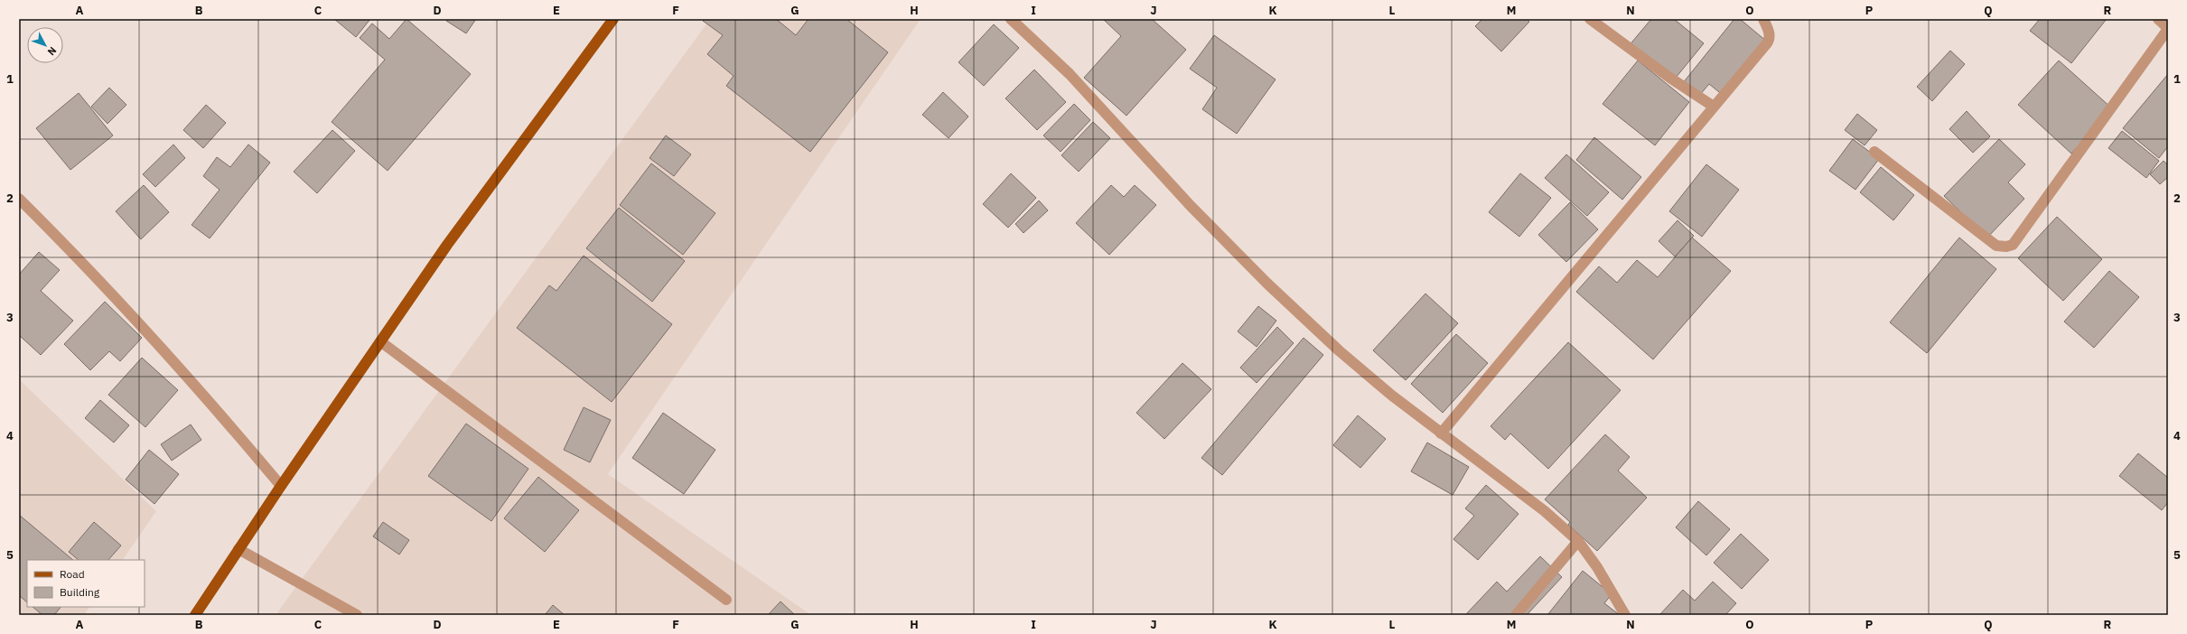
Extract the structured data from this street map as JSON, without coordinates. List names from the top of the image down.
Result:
{
  "legend": ["Road", "Building"],
  "north": "bottom right",
  "grid": {
    "columns": [
      "A",
      "B",
      "C",
      "D",
      "E",
      "F",
      "G",
      "H",
      "I",
      "J",
      "K",
      "L",
      "M",
      "N",
      "O",
      "P",
      "Q",
      "R"
    ],
    "rows": [
      "1",
      "2",
      "3",
      "4",
      "5"
    ]
  }
}
